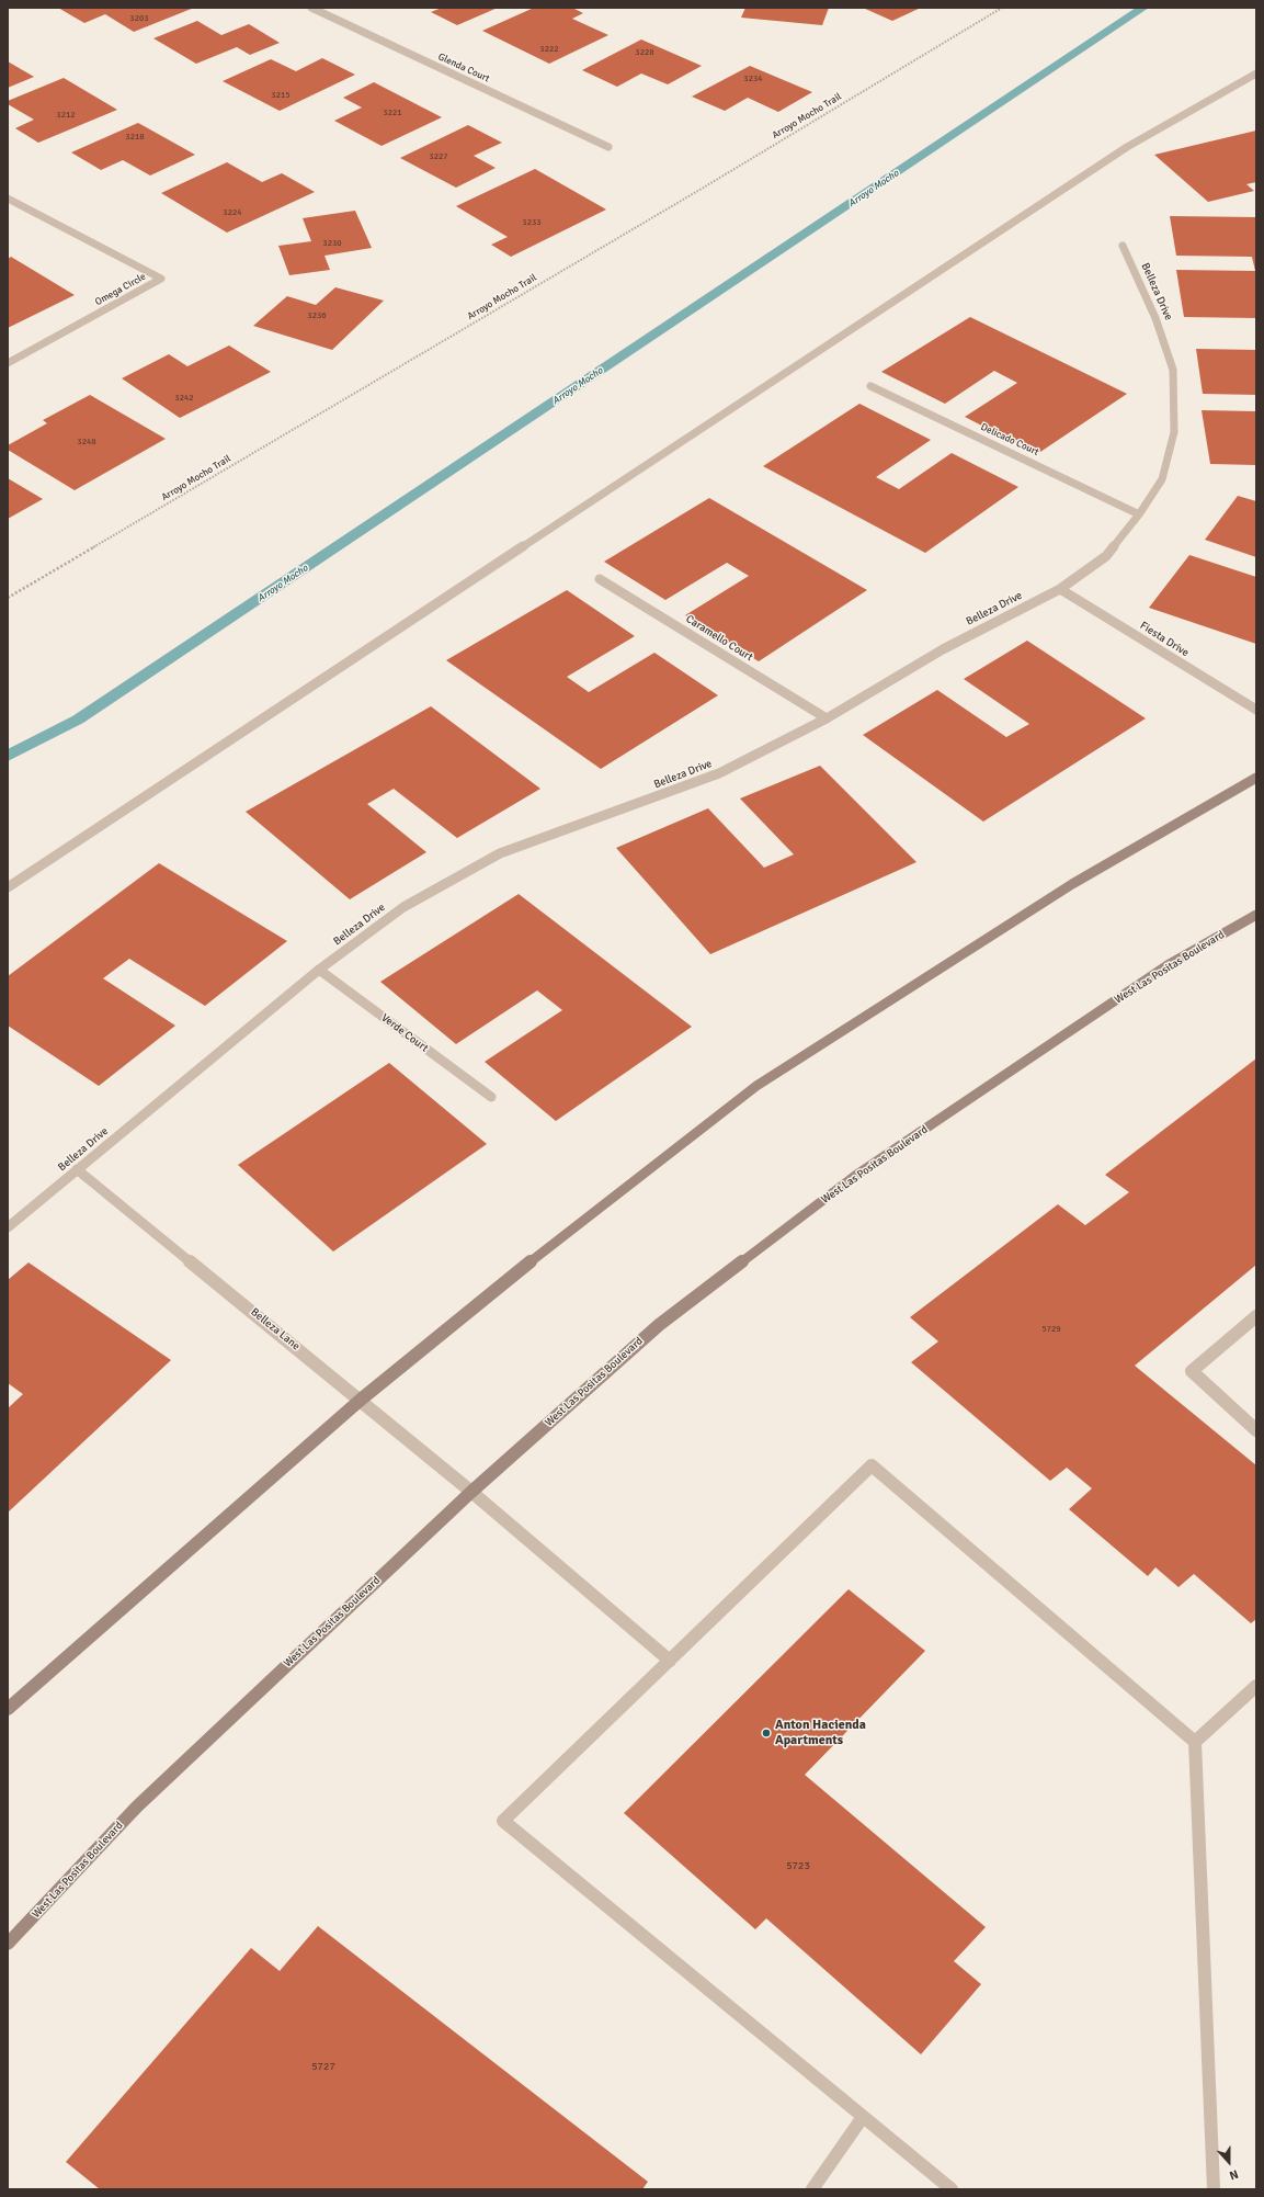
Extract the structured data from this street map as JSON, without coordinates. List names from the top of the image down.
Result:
{
  "streets": {
    "main road": ["West Las Positas Boulevard"],
    "street": [
      "Glenda Court",
      "Omega Circle",
      "Belleza Drive",
      "Delicado Court",
      "Caramello Court",
      "Fiesta Drive",
      "Verde Court",
      "Belleza Lane"
    ],
    "path": ["Arroyo Mocho Trail"]
  },
  "crossings": [
    ["Belleza Drive", "Delicado Court"],
    ["Belleza Drive", "Caramello Court"],
    ["Belleza Drive", "Fiesta Drive"],
    ["Belleza Drive", "Verde Court"],
    ["Belleza Drive", "Belleza Lane"],
    ["West Las Positas Boulevard", "Belleza Lane"]
  ],
  "water": ["Arroyo Mocho"],
  "places": ["Anton Hacienda Apartments"],
  "house_numbers": [
    "3203",
    "3222",
    "3228",
    "3234",
    "3215",
    "3221",
    "3212",
    "3218",
    "3227",
    "3224",
    "3233",
    "3230",
    "3236",
    "3242",
    "3248",
    "5729",
    "5723",
    "5727"
  ],
  "north": "bottom"
}
